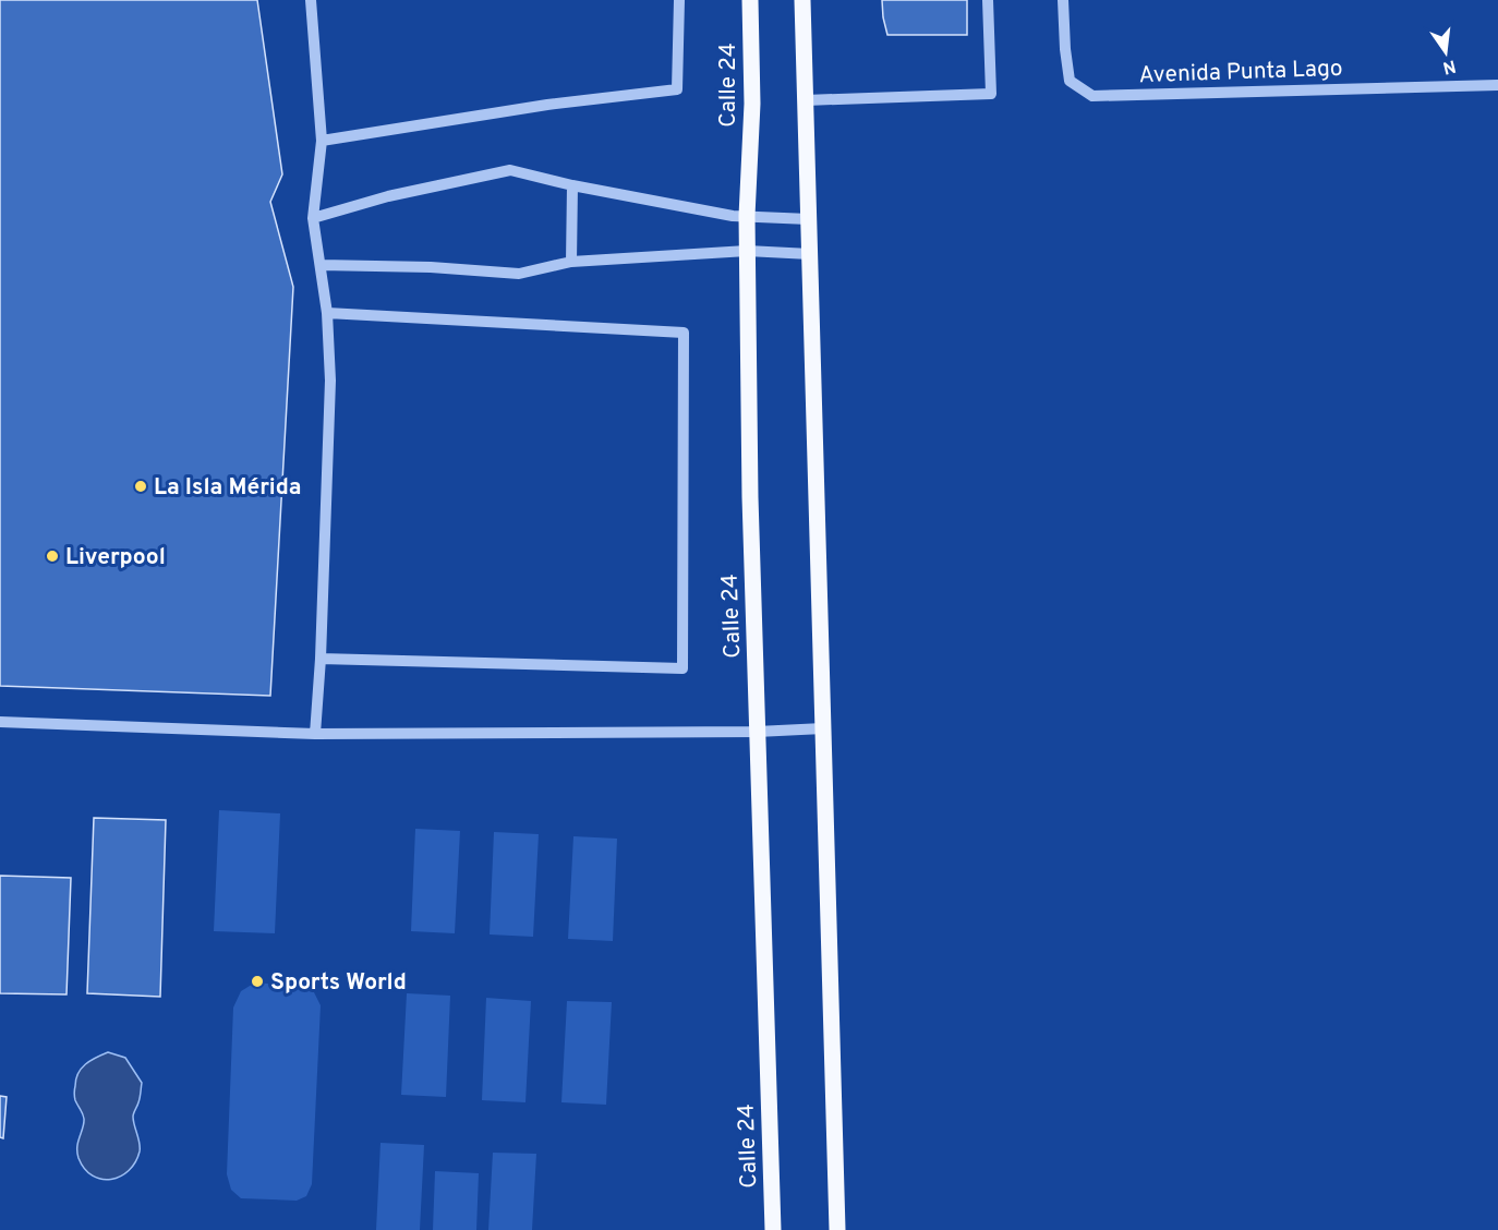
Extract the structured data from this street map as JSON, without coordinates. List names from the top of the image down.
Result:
{
  "streets": {
    "main road": ["Calle 24"],
    "street": ["Avenida Punta Lago"]
  },
  "places": ["La Isla Mérida", "Liverpool", "Sports World"],
  "north": "bottom"
}
